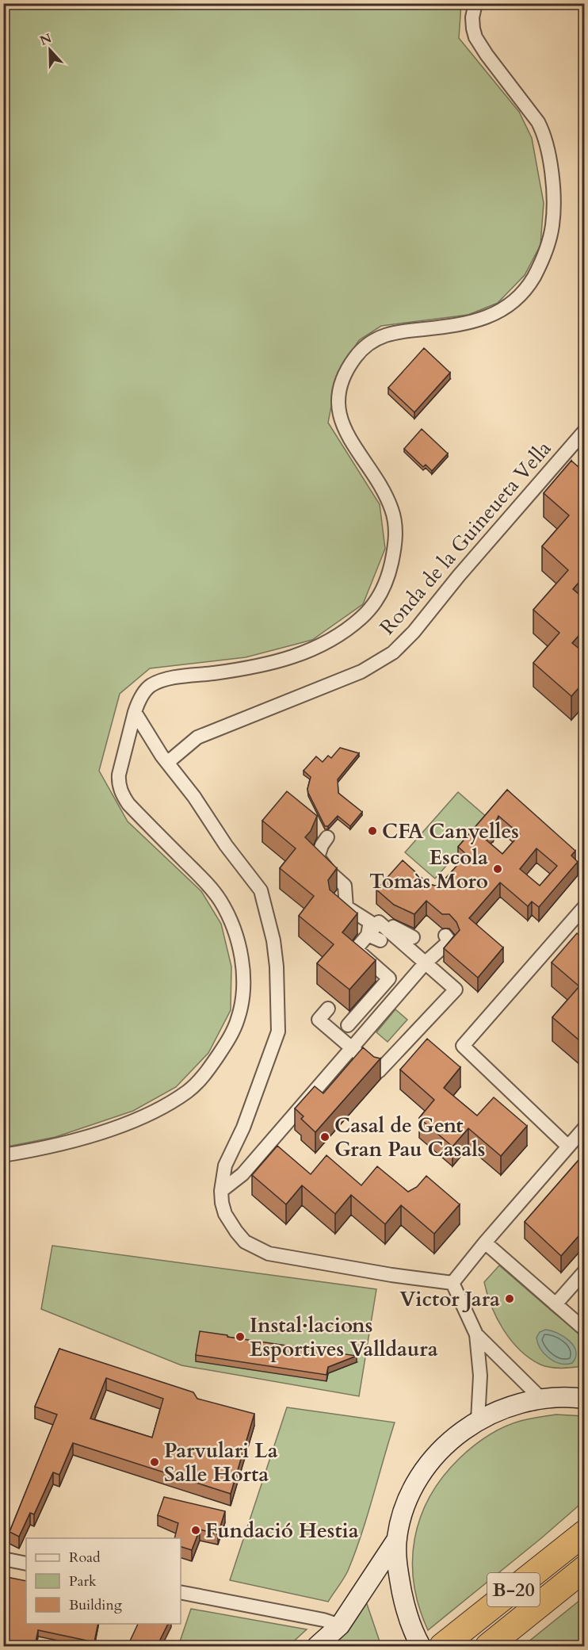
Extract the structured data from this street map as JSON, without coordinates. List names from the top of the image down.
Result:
{
  "streets": {
    "highway": ["B-20"],
    "street": ["Ronda de la Guineueta Vella"]
  },
  "places": [
    "CFA Canyelles",
    "Escola Tomàs Moro",
    "Casal de Gent Gran Pau Casals",
    "Victor Jara",
    "Instal·lacions Esportives Valldaura",
    "Parvulari La Salle Horta",
    "Fundació Hestia"
  ],
  "legend": ["Road", "Park", "Building"],
  "north": "top"
}
